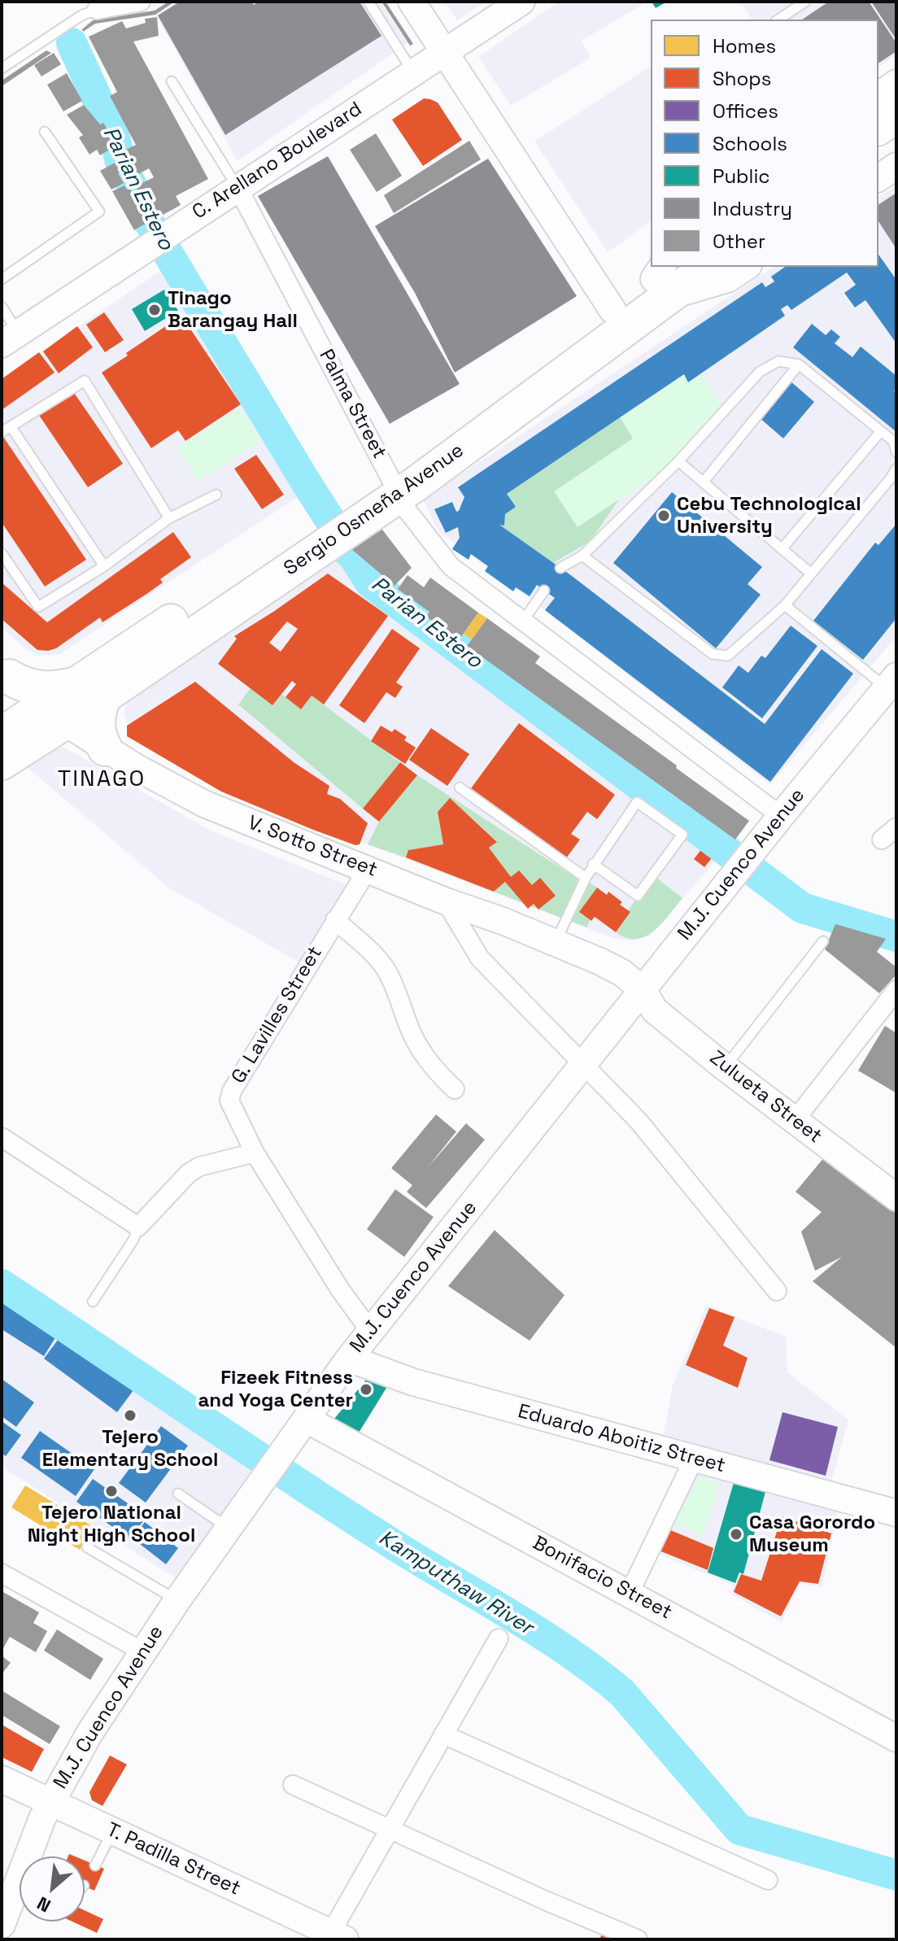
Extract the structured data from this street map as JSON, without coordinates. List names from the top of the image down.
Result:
{
  "streets": {
    "highway": ["Sergio Osmeña Avenue"],
    "main road": [
      "C. Arellano Boulevard",
      "V. Sotto Street",
      "M.J. Cuenco Avenue",
      "Zulueta Street",
      "Eduardo Aboitiz Street",
      "Bonifacio Street",
      "T. Padilla Street"
    ],
    "street": ["Palma Street", "G. Lavilles Street"]
  },
  "crossings": [
    ["C. Arellano Boulevard", "Palma Street"],
    ["Palma Street", "Sergio Osmeña Avenue"],
    ["Palma Street", "M.J. Cuenco Avenue"],
    ["Sergio Osmeña Avenue", "V. Sotto Street"],
    ["V. Sotto Street", "M.J. Cuenco Avenue"],
    ["V. Sotto Street", "G. Lavilles Street"],
    ["V. Sotto Street", "Zulueta Street"],
    ["M.J. Cuenco Avenue", "G. Lavilles Street"],
    ["M.J. Cuenco Avenue", "Zulueta Street"],
    ["M.J. Cuenco Avenue", "Eduardo Aboitiz Street"],
    ["M.J. Cuenco Avenue", "Bonifacio Street"],
    ["M.J. Cuenco Avenue", "T. Padilla Street"]
  ],
  "districts": ["TINAGO"],
  "water": ["Parian Estero", "Kamputhaw River"],
  "places": [
    "Tinago Barangay Hall",
    "Cebu Technological University",
    "Fizeek Fitness and Yoga Center",
    "Tejero Elementary School",
    "Tejero National Night High School",
    "Casa Gorordo Museum"
  ],
  "legend": [
    "Homes",
    "Shops",
    "Offices",
    "Schools",
    "Public",
    "Industry",
    "Other"
  ],
  "north": "bottom left"
}
